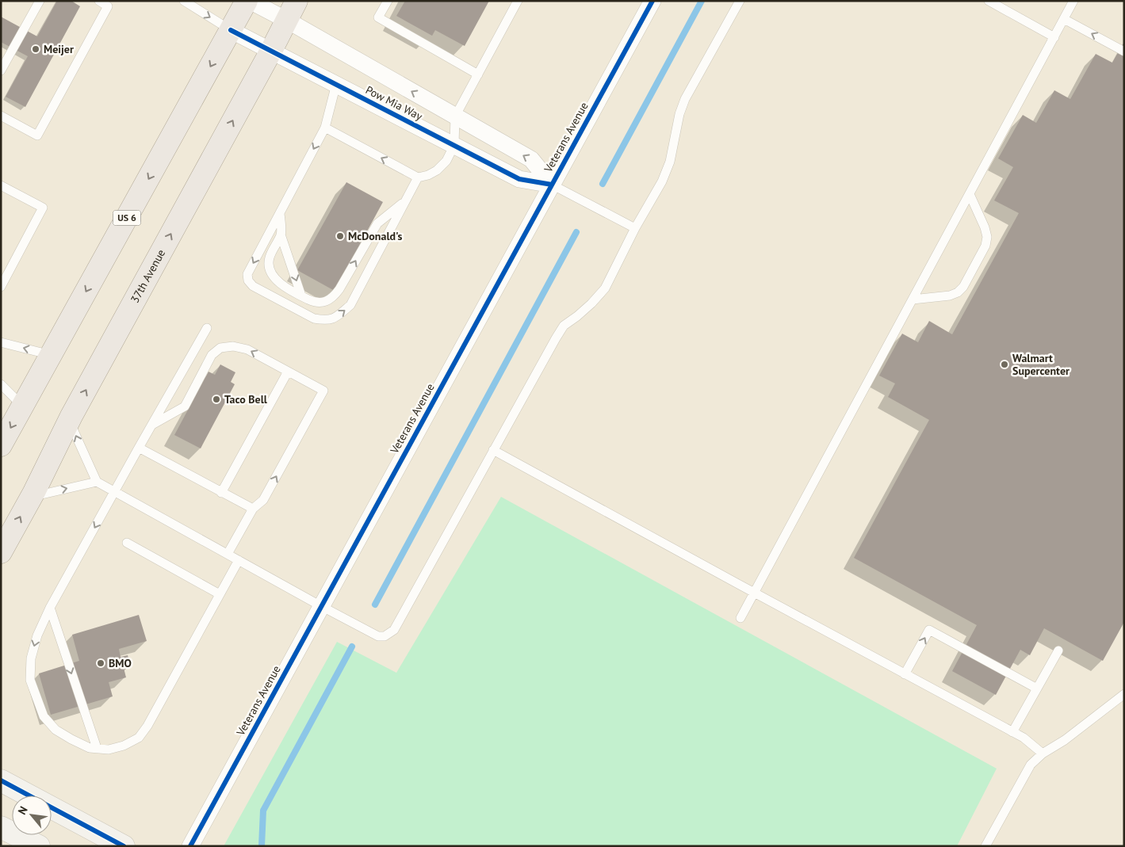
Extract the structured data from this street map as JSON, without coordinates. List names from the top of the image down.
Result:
{
  "streets": {
    "main road": ["US 6", "37th Avenue"],
    "street": ["Pow Mia Way", "Veterans Avenue"]
  },
  "crossings": [
    ["Pow Mia Way", "Veterans Avenue"],
    ["Pow Mia Way", "US 6"],
    ["Pow Mia Way", "37th Avenue"]
  ],
  "places": [
    "Meijer",
    "McDonald's",
    "Walmart Supercenter",
    "Taco Bell",
    "BMO"
  ],
  "north": "top left"
}
